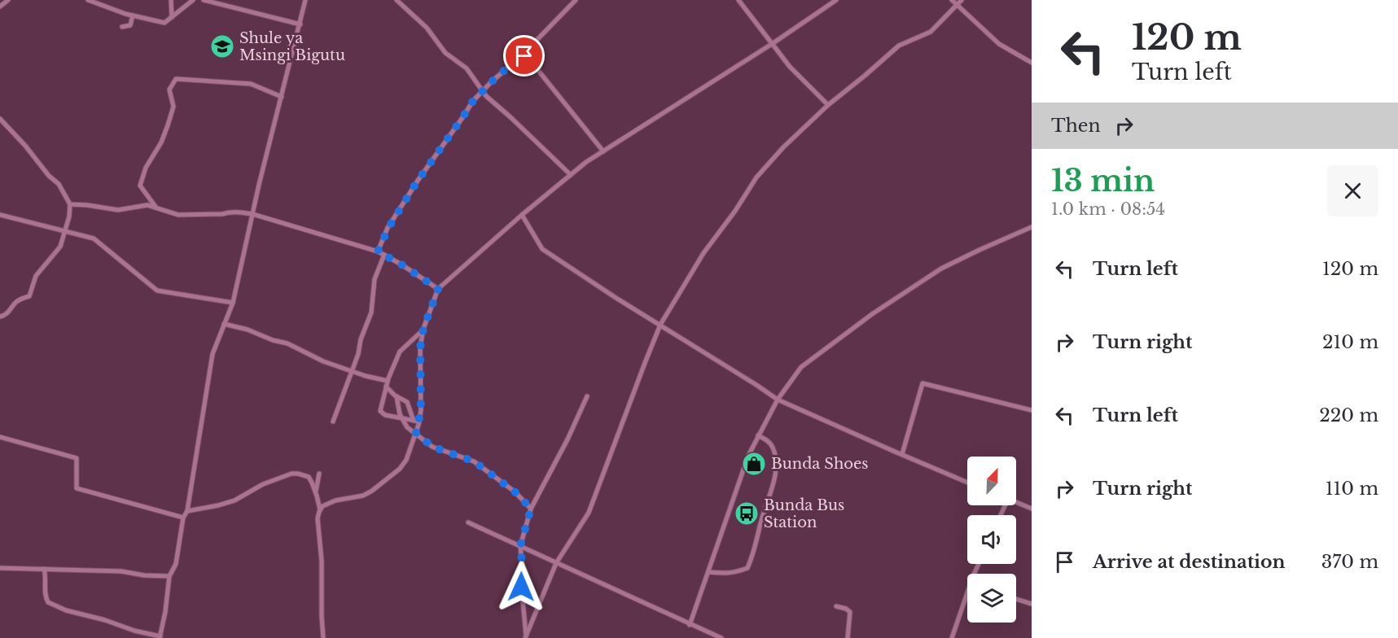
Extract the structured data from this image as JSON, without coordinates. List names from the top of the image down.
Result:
{
  "places": {
    "school or university": ["Shule ya Msingi Bigutu"],
    "shop": ["Bunda Shoes"],
    "bus stop": ["Bunda Bus Station"]
  },
  "north": "top right",
  "page": {
    "turn": ["120 m", "Turn left"],
    "then": "Then",
    "heading": ["13 min", "1.0 km · 08:54"],
    "list": [
      {
        "name": "Turn left",
        "value": "120 m"
      },
      {
        "name": "Turn right",
        "value": "210 m"
      },
      {
        "name": "Turn left",
        "value": "220 m"
      },
      {
        "name": "Turn right",
        "value": "110 m"
      },
      {
        "name": "Arrive at destination",
        "value": "370 m"
      }
    ]
  }
}
